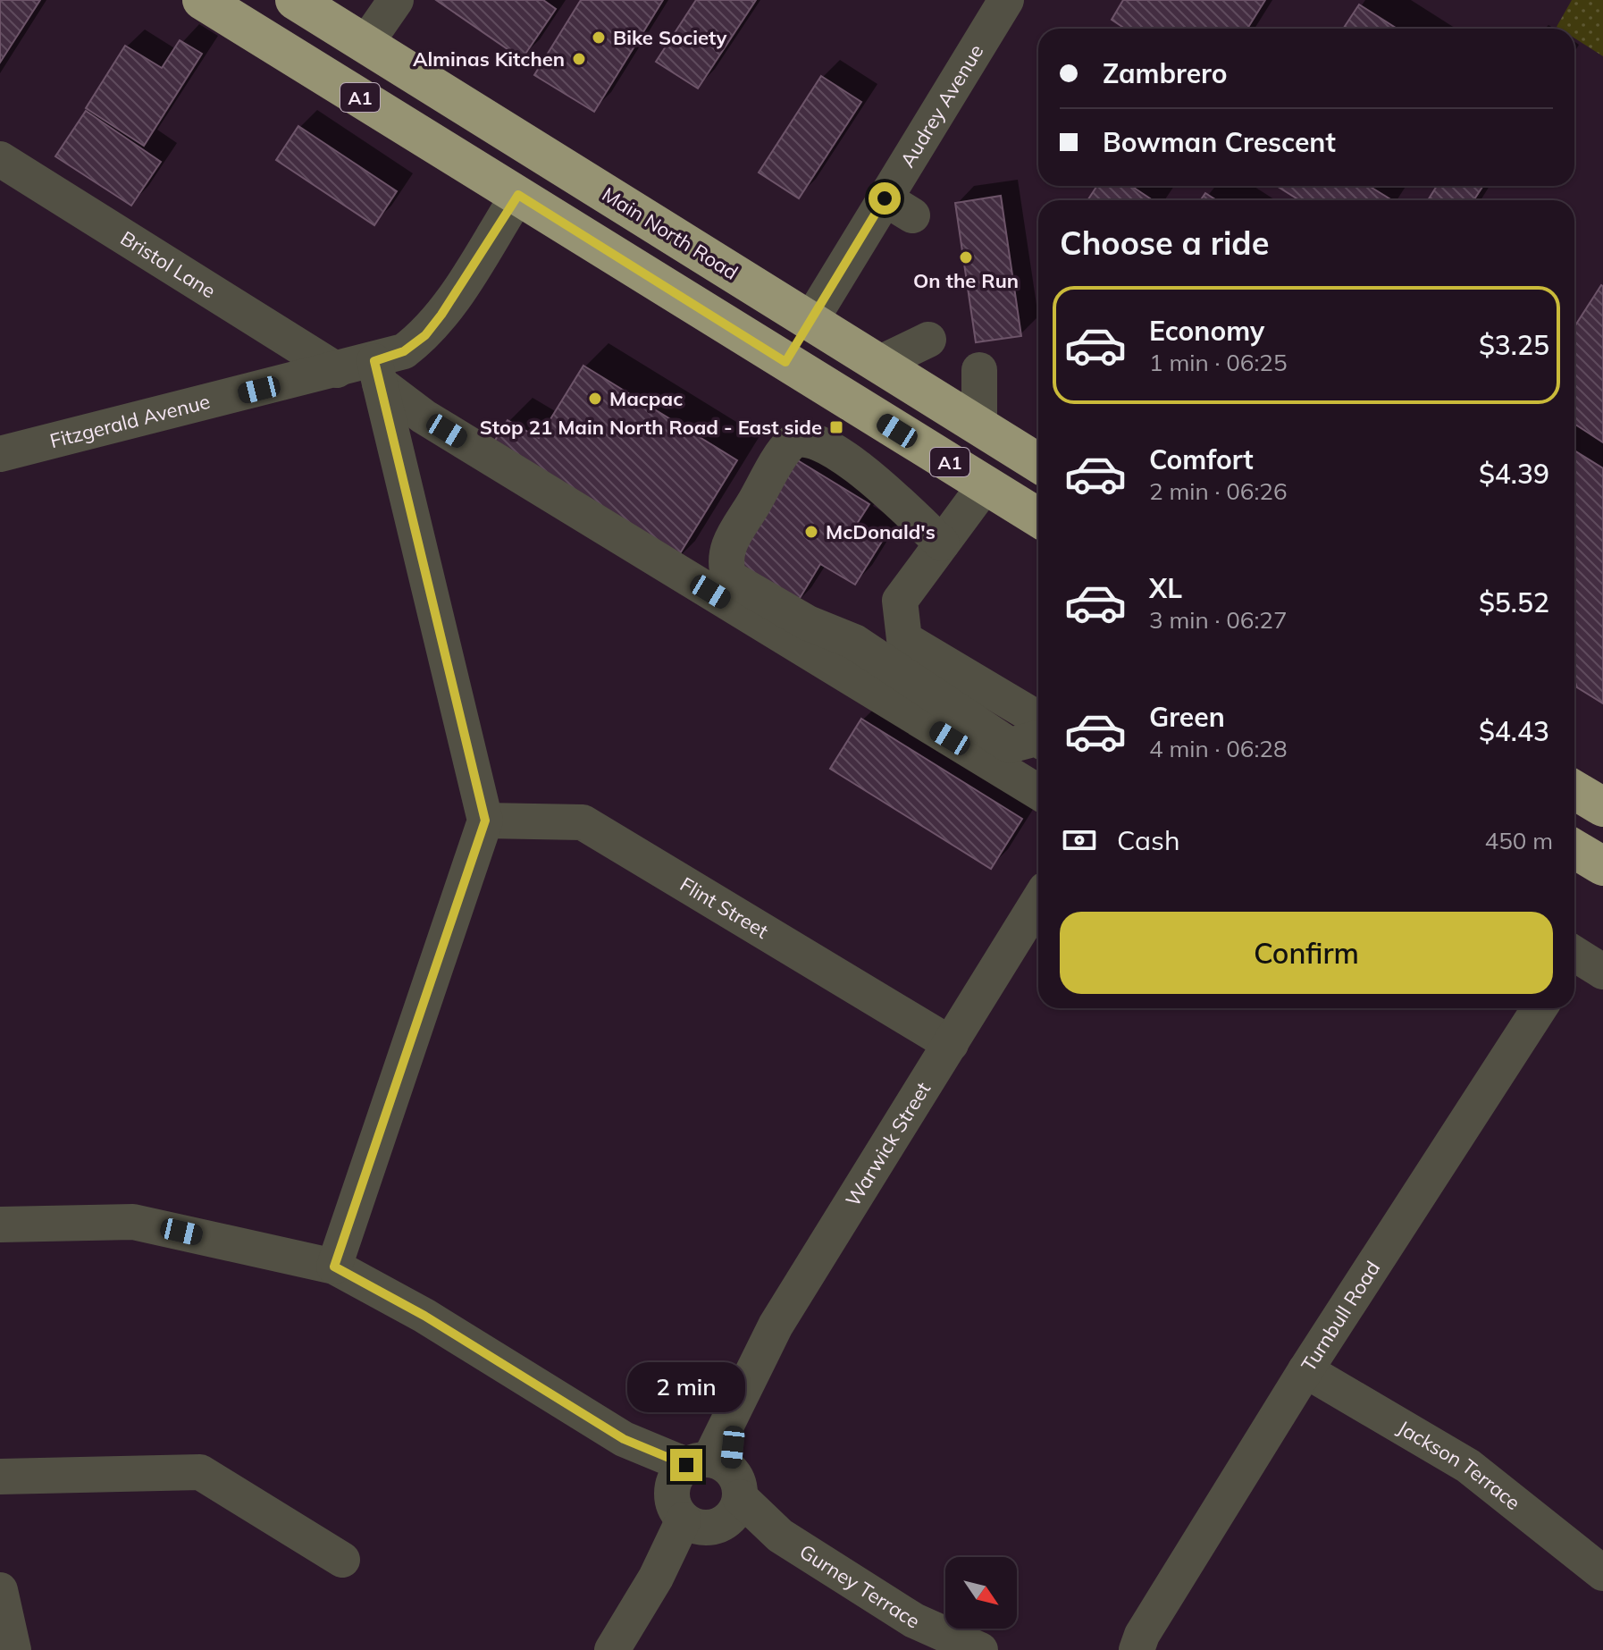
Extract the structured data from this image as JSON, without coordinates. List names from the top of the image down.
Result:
{
  "streets": {
    "highway": ["A1", "Main North Road"],
    "street": [
      "Audrey Avenue",
      "Bristol Lane",
      "Fitzgerald Avenue",
      "Flint Street",
      "Warwick Street",
      "Turnbull Road",
      "Jackson Terrace",
      "Gurney Terrace"
    ]
  },
  "crossings": [
    ["A1", "Fitzgerald Avenue"],
    ["Audrey Avenue", "Main North Road"],
    ["Bristol Lane", "Fitzgerald Avenue"],
    ["Flint Street", "Warwick Street"],
    ["Warwick Street", "Gurney Terrace"],
    ["Turnbull Road", "Jackson Terrace"]
  ],
  "places": {
    "other": [
      "Bike Society",
      "Alminas Kitchen",
      "On the Run",
      "Macpac",
      "McDonald's"
    ],
    "transit": ["Stop 21 Main North Road - East side"]
  },
  "north": "bottom right",
  "page": {
    "banner": ["Zambrero", "Bowman Crescent"],
    "heading": "Choose a ride",
    "list": [
      {
        "name": "Economy",
        "note": "1 min · 06:25",
        "value": "$3.25"
      },
      {
        "name": "Comfort",
        "note": "2 min · 06:26",
        "value": "$4.39"
      },
      {
        "name": "XL",
        "note": "3 min · 06:27",
        "value": "$5.52"
      },
      {
        "name": "Green",
        "note": "4 min · 06:28",
        "value": "$4.43"
      }
    ],
    "pay": ["Cash", "450 m"],
    "buttons": "Confirm",
    "bubble": "2 min"
  }
}
